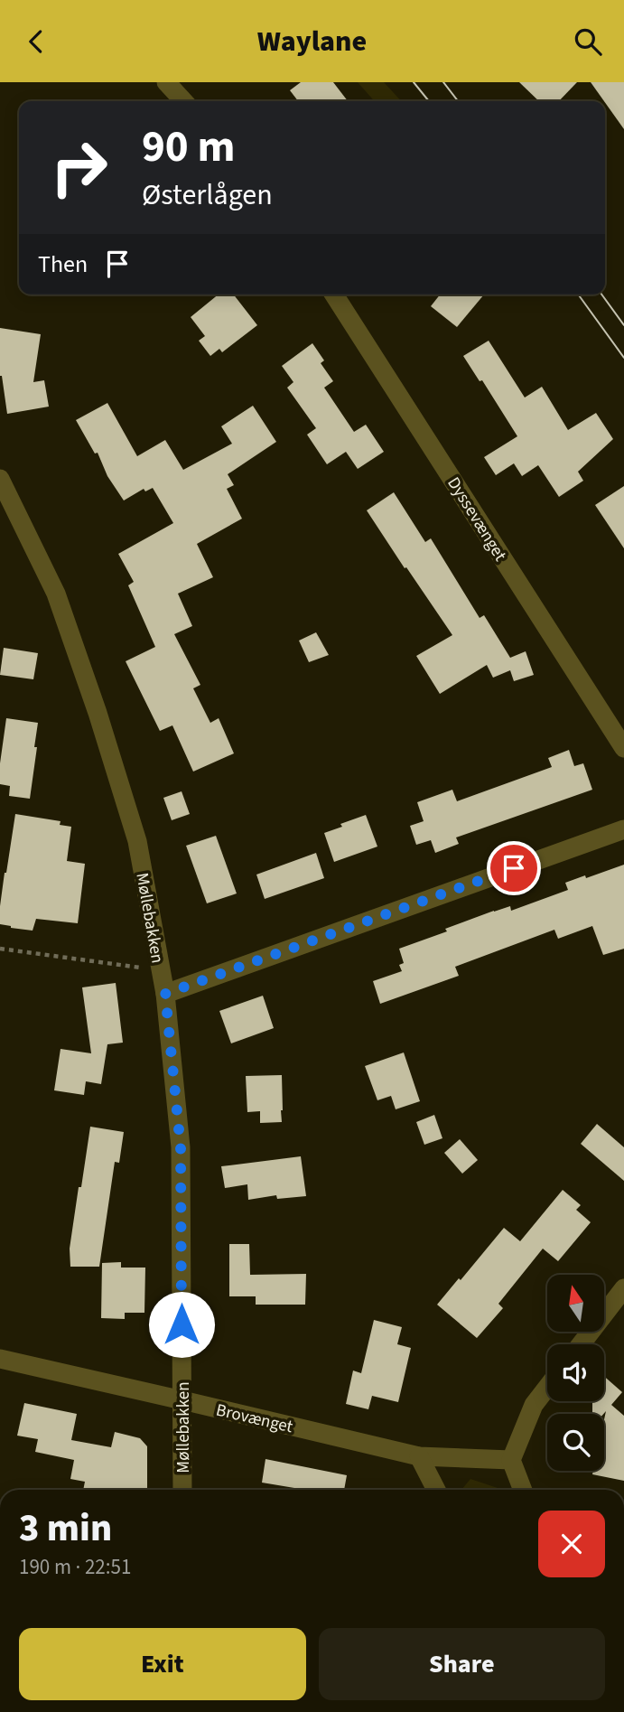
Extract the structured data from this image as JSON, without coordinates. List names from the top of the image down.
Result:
{
  "streets": {
    "street": ["Dyssevænget", "Møllebakken", "Brovænget"]
  },
  "crossings": [
    ["Møllebakken", "Brovænget"]
  ],
  "north": "top",
  "page": {
    "header": "Waylane",
    "turn": ["90 m", "Østerlågen"],
    "then": "Then",
    "heading": ["3 min", "190 m · 22:51"],
    "buttons": ["Exit", "Share"]
  }
}
